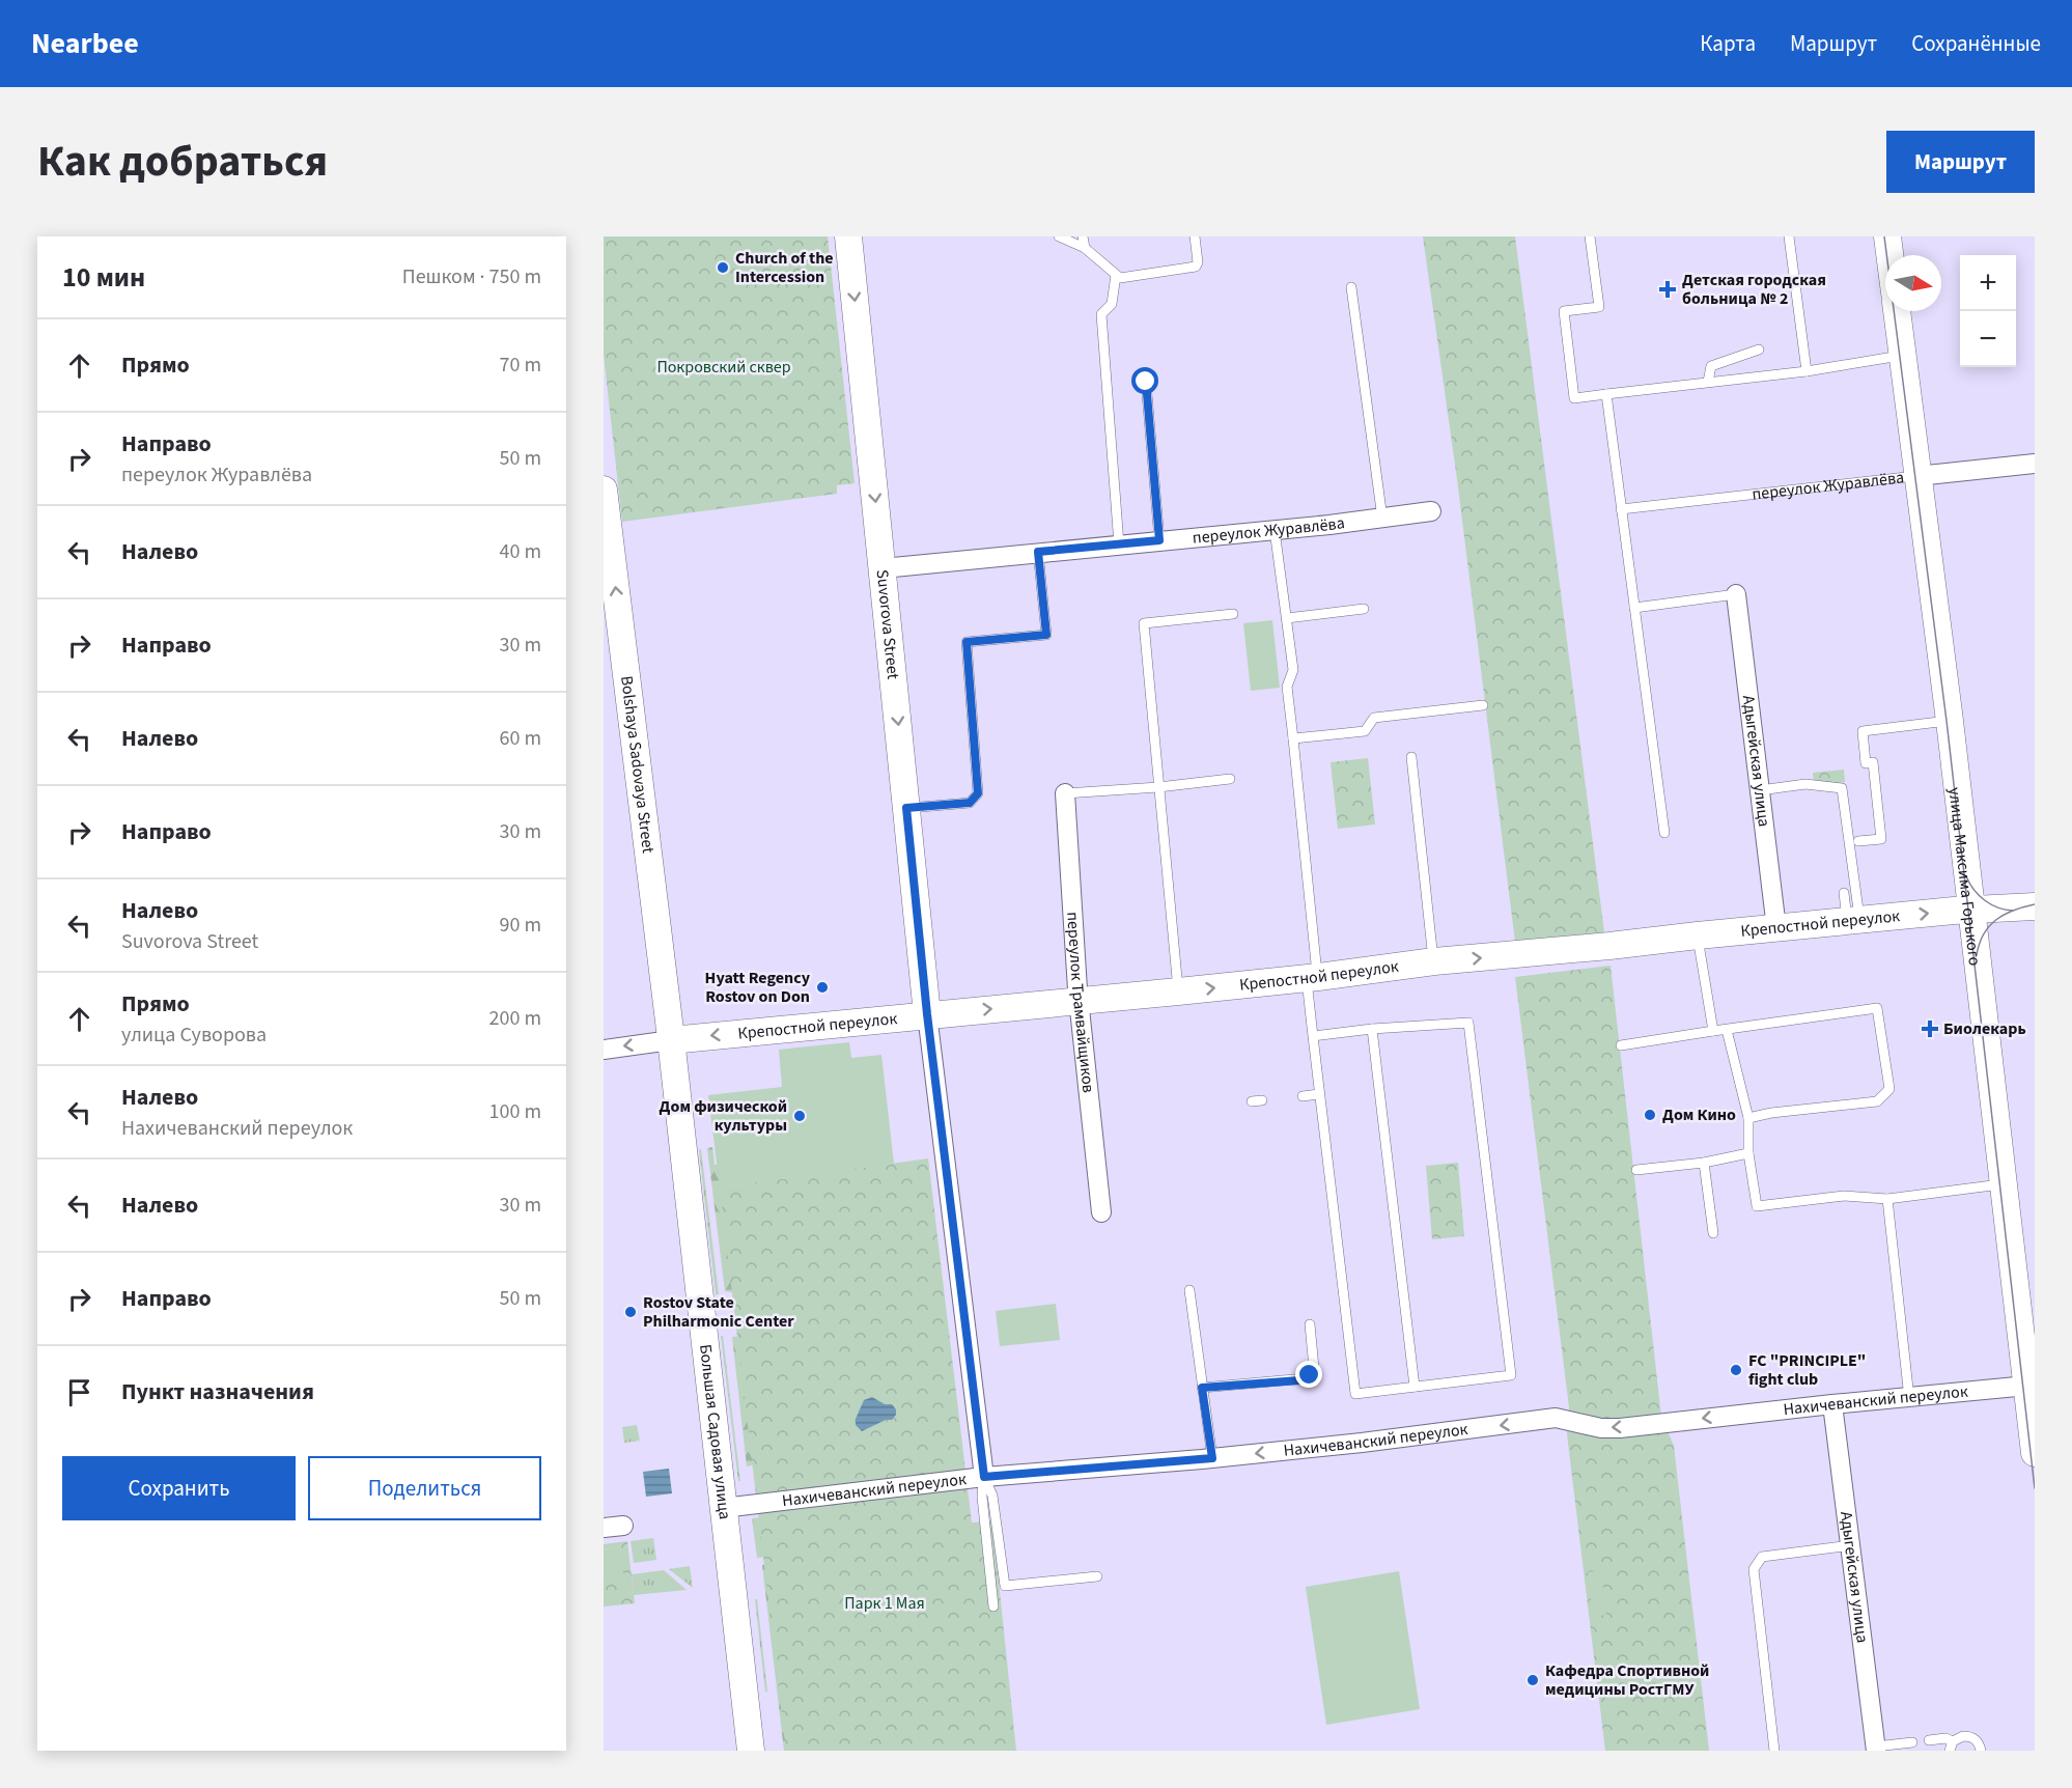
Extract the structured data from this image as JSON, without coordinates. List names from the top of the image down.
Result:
{
  "streets": {
    "main road": [
      "Suvorova Street",
      "Bolshaya Sadovaya Street",
      "улица Максима Горького",
      "Крепостной переулок",
      "Большая Садовая улица"
    ],
    "street": [
      "переулок Журавлёва",
      "Адыгейская улица",
      "переулок Трамвайщиков",
      "Нахичеванский переулок"
    ]
  },
  "crossings": [
    ["переулок Журавлёва", "Suvorova Street"],
    ["переулок Журавлёва", "улица Максима Горького"],
    ["Suvorova Street", "Крепостной переулок"],
    ["Адыгейская улица", "Крепостной переулок"],
    ["Адыгейская улица", "Нахичеванский переулок"],
    ["Bolshaya Sadovaya Street", "Крепостной переулок"],
    ["Bolshaya Sadovaya Street", "Большая Садовая улица"],
    ["улица Максима Горького", "Крепостной переулок"],
    ["улица Максима Горького", "Нахичеванский переулок"],
    ["Крепостной переулок", "переулок Трамвайщиков"],
    ["Крепостной переулок", "Большая Садовая улица"],
    ["Нахичеванский переулок", "Большая Садовая улица"]
  ],
  "one_way": ["Suvorova Street", "Нахичеванский переулок"],
  "parks": ["Покровский сквер", "Парк 1 Мая"],
  "places": {
    "other": [
      "Church of the Intercession",
      "Hyatt Regency Rostov on Don",
      "Дом Кино",
      "Дом физической культуры",
      "Rostov State Philharmonic Center",
      "FC \"PRINCIPLE\" fight club",
      "Кафедра Спортивной медицины РостГМУ"
    ],
    "health": ["Детская городская больница № 2", "Биолекарь"]
  },
  "north": "right",
  "page": {
    "header": "Nearbee",
    "nav": ["Карта", "Маршрут", "Сохранённые"],
    "title": "Как добраться",
    "buttons": [
      "Маршрут",
      ["Сохранить", "Поделиться"]
    ],
    "heading": ["10 мин", "Пешком · 750 m"],
    "map_buttons": ["+", "−"],
    "list": [
      ["Прямо", "70 m"],
      ["Направо", "переулок Журавлёва", "50 m"],
      ["Налево", "40 m"],
      ["Направо", "30 m"],
      ["Налево", "60 m"],
      ["Направо", "30 m"],
      ["Налево", "Suvorova Street", "90 m"],
      ["Прямо", "улица Суворова", "200 m"],
      ["Налево", "Нахичеванский переулок", "100 m"],
      ["Налево", "30 m"],
      ["Направо", "50 m"],
      "Пункт назначения"
    ]
  }
}
